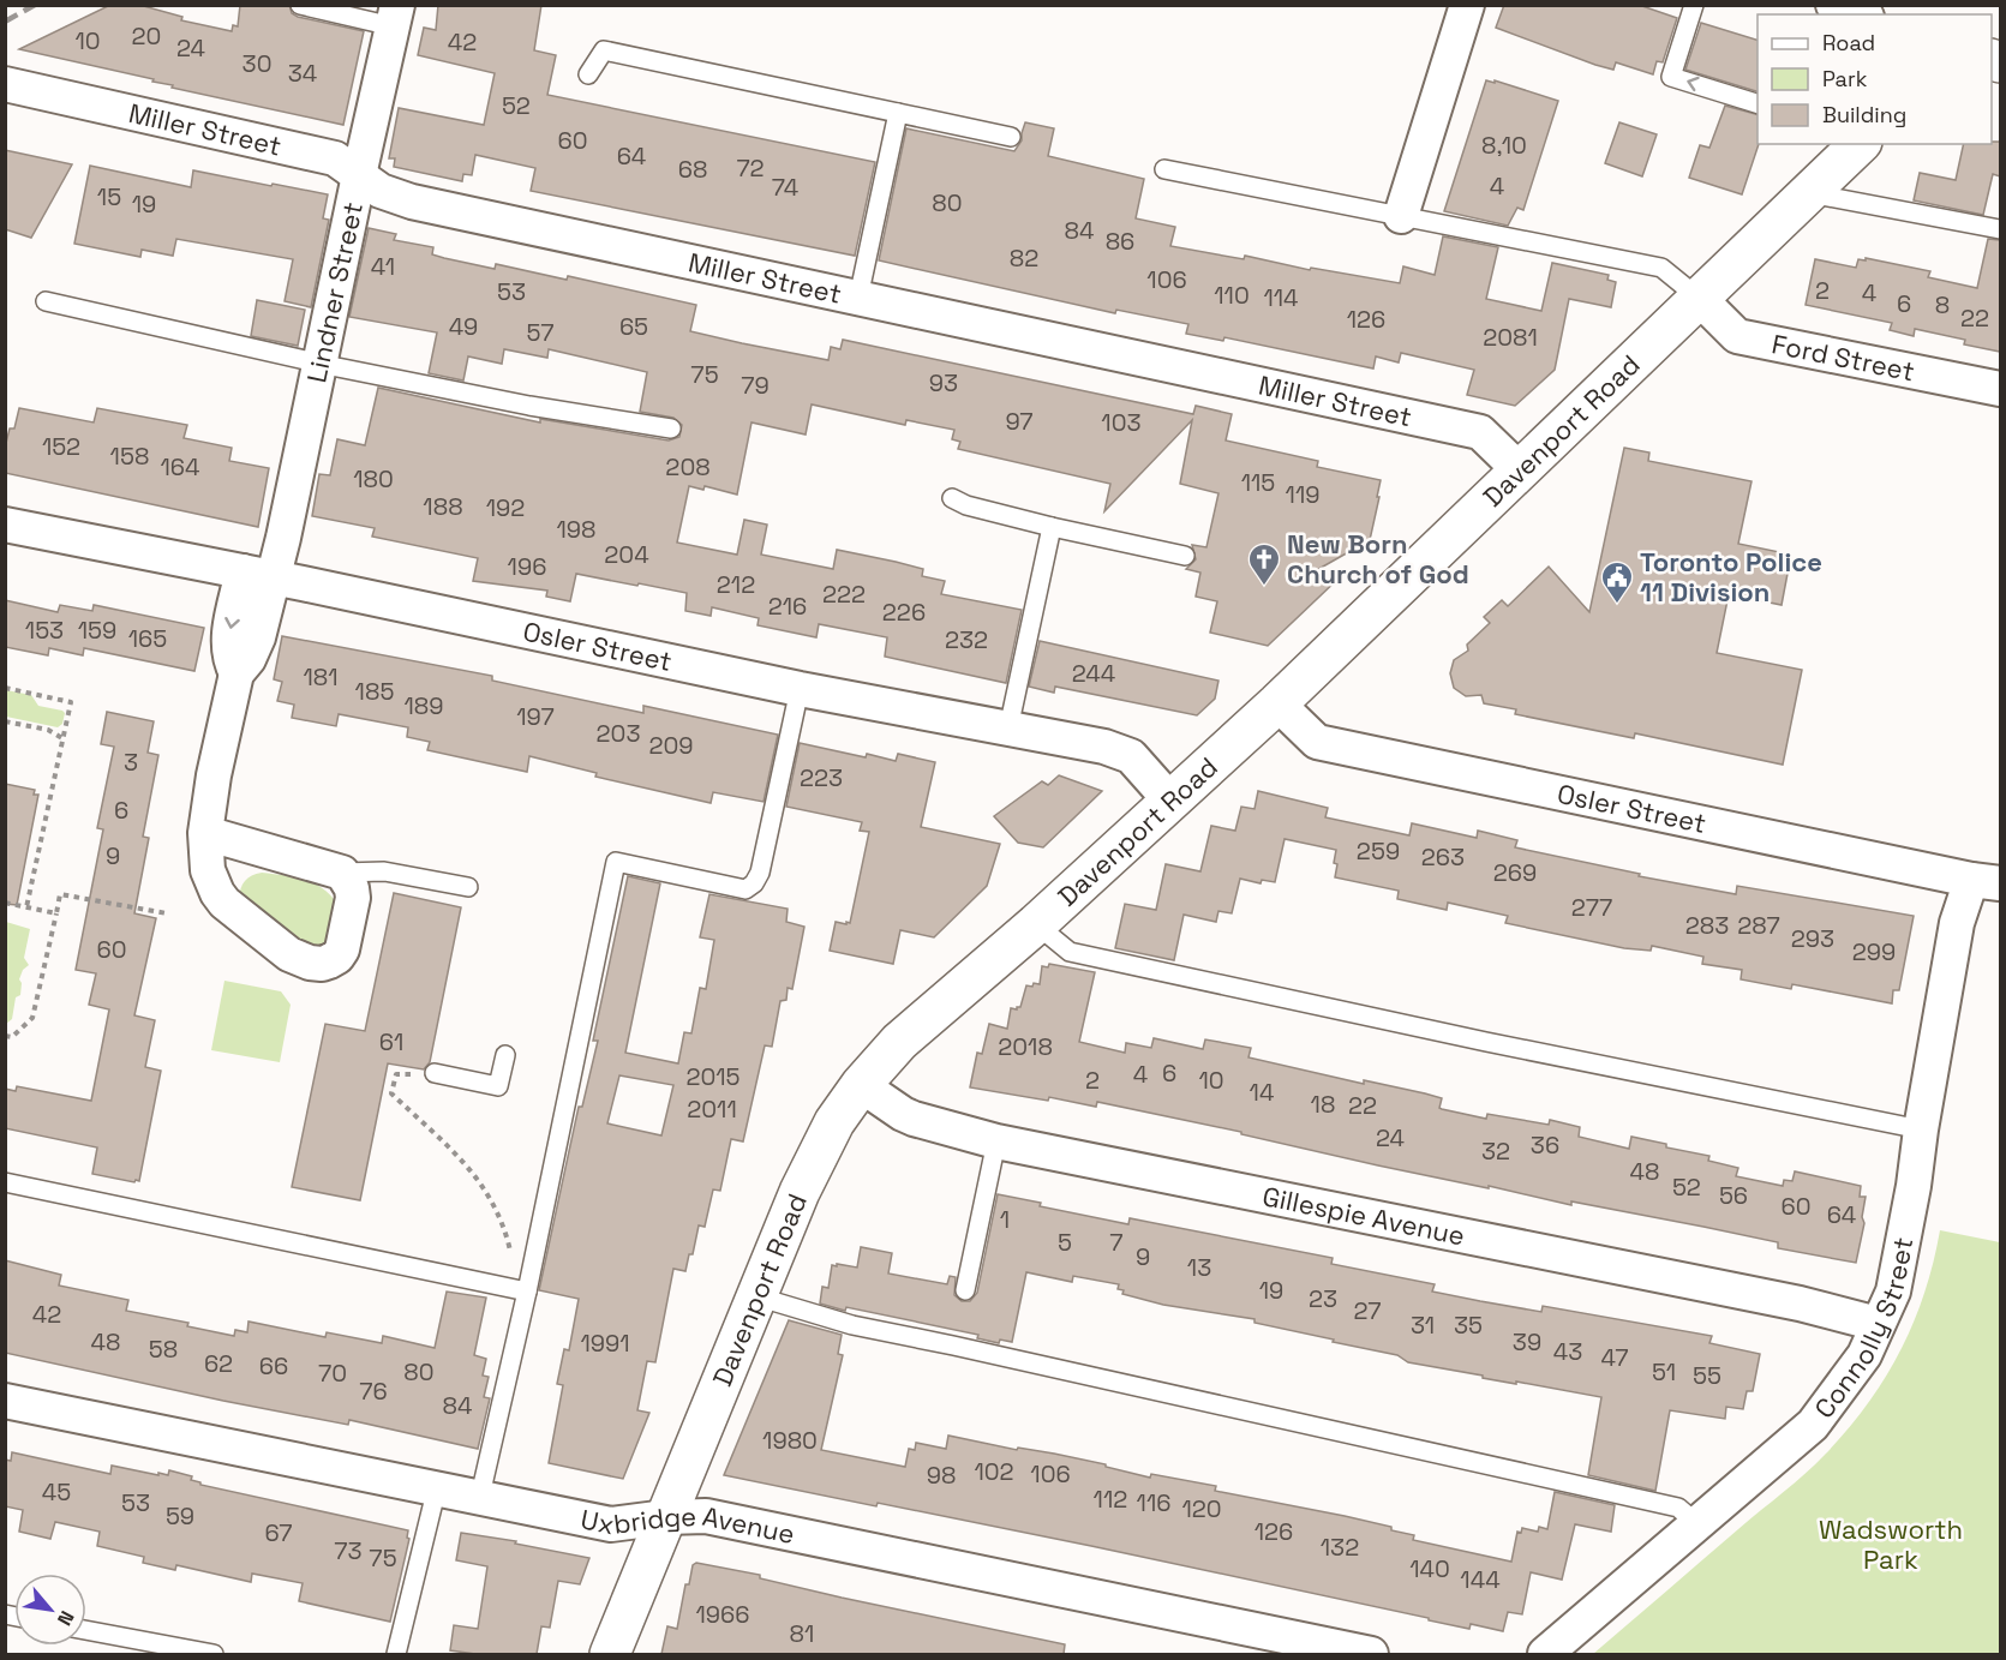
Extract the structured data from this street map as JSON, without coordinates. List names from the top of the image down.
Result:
{
  "streets": {
    "street": [
      "Miller Street",
      "Lindner Street",
      "Ford Street",
      "Davenport Road",
      "Osler Street",
      "Gillespie Avenue",
      "Connolly Street",
      "Uxbridge Avenue"
    ]
  },
  "crossings": [
    ["Miller Street", "Lindner Street"],
    ["Miller Street", "Davenport Road"],
    ["Lindner Street", "Osler Street"],
    ["Ford Street", "Davenport Road"],
    ["Davenport Road", "Osler Street"],
    ["Davenport Road", "Gillespie Avenue"],
    ["Davenport Road", "Uxbridge Avenue"],
    ["Osler Street", "Connolly Street"],
    ["Gillespie Avenue", "Connolly Street"]
  ],
  "parks": ["Wadsworth Park"],
  "places": {
    "church": ["New Born Church of God"],
    "public building": ["Toronto Police 11 Division"]
  },
  "house_numbers": [
    "20",
    "10",
    "42",
    "24",
    "30",
    "34",
    "52",
    "60",
    "8,10",
    "64",
    "72",
    "68",
    "4",
    "74",
    "15",
    "80",
    "19",
    "84",
    "86",
    "82",
    "41",
    "106",
    "2",
    "53",
    "4",
    "110",
    "114",
    "6",
    "8",
    "22",
    "126",
    "49",
    "65",
    "57",
    "2081",
    "75",
    "93",
    "79",
    "97",
    "103",
    "152",
    "158",
    "164",
    "208",
    "180",
    "115",
    "119",
    "188",
    "192",
    "198",
    "204",
    "196",
    "212",
    "222",
    "216",
    "226",
    "153",
    "159",
    "165",
    "232",
    "244",
    "181",
    "185",
    "189",
    "197",
    "203",
    "209",
    "3",
    "223",
    "6",
    "259",
    "9",
    "263",
    "269",
    "277",
    "283",
    "287",
    "293",
    "60",
    "299",
    "61",
    "2018",
    "6",
    "4",
    "2015",
    "2",
    "10",
    "14",
    "18",
    "22",
    "2011",
    "24",
    "36",
    "32",
    "48",
    "52",
    "56",
    "60",
    "64",
    "1",
    "5",
    "7",
    "9",
    "13",
    "19",
    "23",
    "27",
    "42",
    "31",
    "35",
    "48",
    "39",
    "1991",
    "58",
    "43",
    "47",
    "62",
    "66",
    "80",
    "51",
    "70",
    "55",
    "76",
    "84",
    "1980",
    "102",
    "106",
    "98",
    "45",
    "112",
    "53",
    "116",
    "120",
    "59",
    "126",
    "67",
    "132",
    "73",
    "75",
    "140",
    "144",
    "1966",
    "81"
  ],
  "legend": ["Road", "Park", "Building"],
  "north": "bottom right"
}
